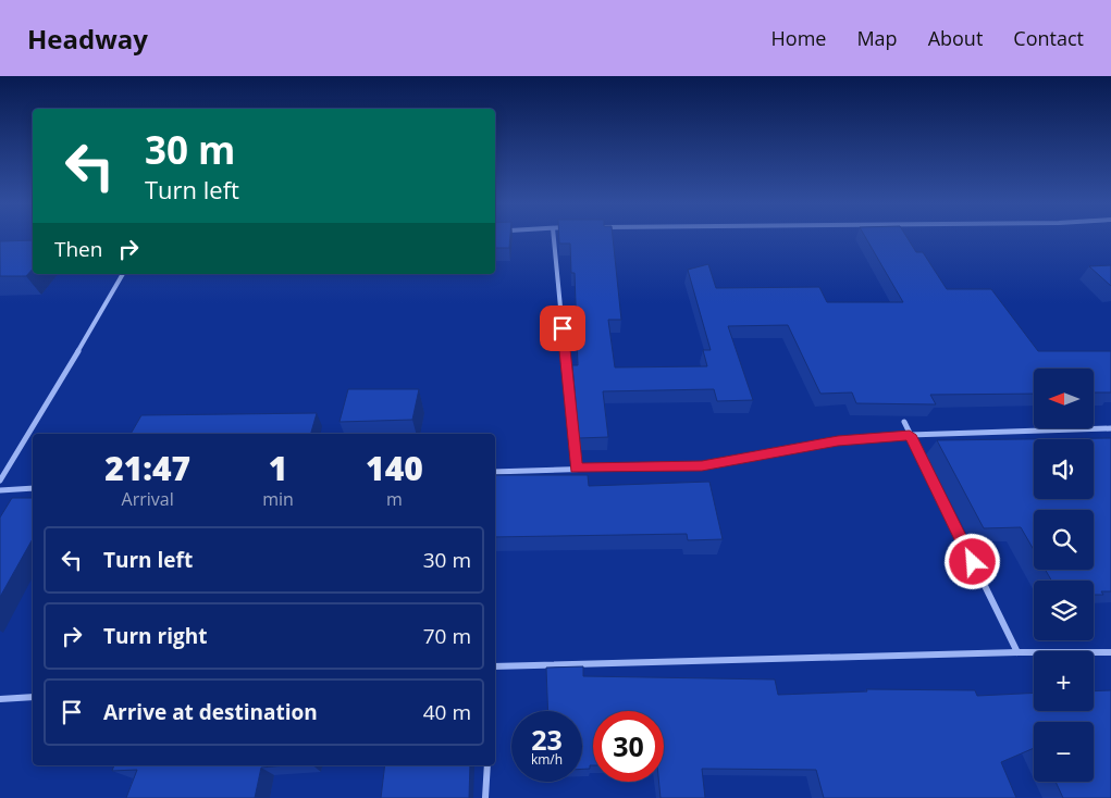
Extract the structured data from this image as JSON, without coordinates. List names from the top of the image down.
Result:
{
  "north": "left",
  "page": {
    "header": "Headway",
    "nav": [
      "Home",
      "Map",
      "About",
      "Contact"
    ],
    "turn": ["30 m", "Turn left"],
    "then": "Then",
    "map_buttons": ["+", "−"],
    "eta": [
      "21:47",
      "Arrival",
      "1",
      "min",
      "140",
      "m"
    ],
    "list": [
      {
        "name": "Turn left",
        "value": "30 m"
      },
      {
        "name": "Turn right",
        "value": "70 m"
      },
      {
        "name": "Arrive at destination",
        "value": "40 m"
      }
    ],
    "speed": "23 km/h",
    "limit": "30"
  }
}
